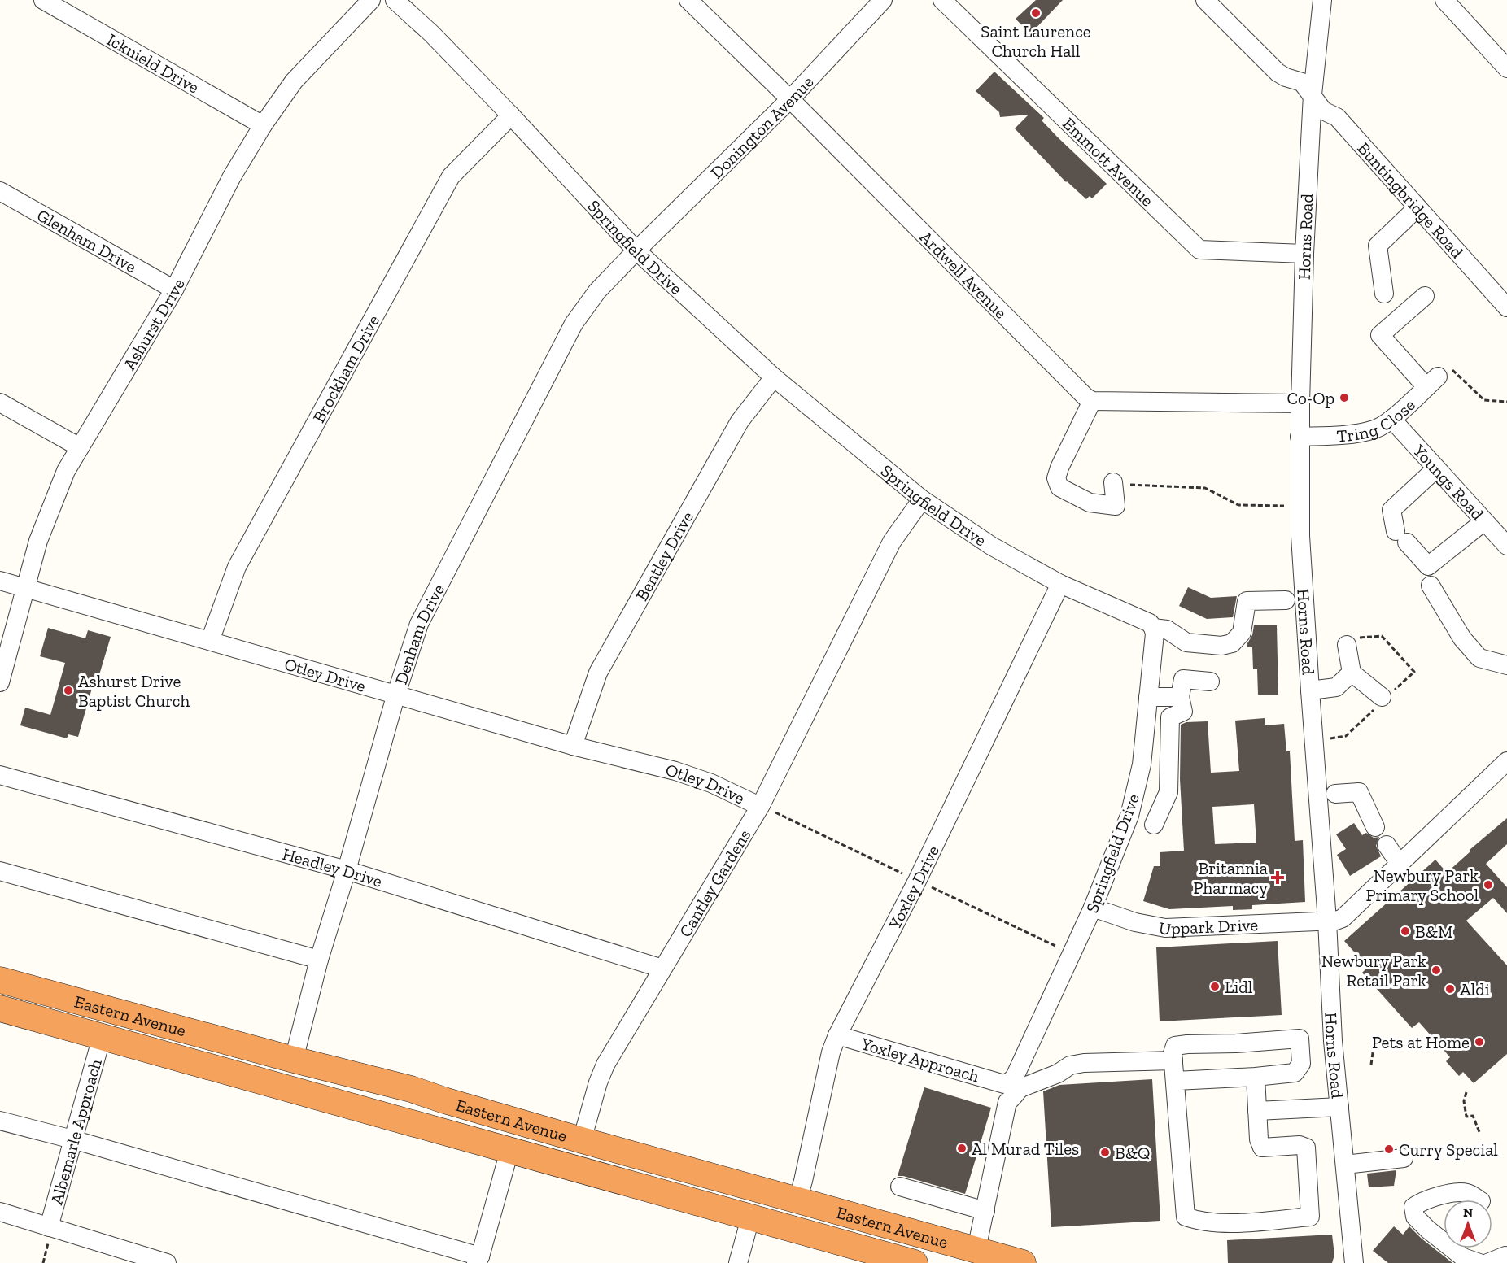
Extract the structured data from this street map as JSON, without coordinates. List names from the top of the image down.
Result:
{
  "streets": {
    "highway": ["Eastern Avenue"],
    "street": [
      "Icknield Drive",
      "Donington Avenue",
      "Emmott Avenue",
      "Buntingbridge Road",
      "Horns Road",
      "Glenham Drive",
      "Springfield Drive",
      "Ardwell Avenue",
      "Ashurst Drive",
      "Brockham Drive",
      "Tring Close",
      "Youngs Road",
      "Bentley Drive",
      "Denham Drive",
      "Otley Drive",
      "Headley Drive",
      "Cantley Gardens",
      "Yoxley Drive",
      "Uppark Drive",
      "Yoxley Approach",
      "Albemarle Approach"
    ]
  },
  "crossings": [
    ["Icknield Drive", "Ashurst Drive"],
    ["Donington Avenue", "Springfield Drive"],
    ["Donington Avenue", "Ardwell Avenue"],
    ["Donington Avenue", "Denham Drive"],
    ["Emmott Avenue", "Horns Road"],
    ["Buntingbridge Road", "Horns Road"],
    ["Horns Road", "Tring Close"],
    ["Horns Road", "Uppark Drive"],
    ["Glenham Drive", "Ashurst Drive"],
    ["Springfield Drive", "Brockham Drive"],
    ["Springfield Drive", "Bentley Drive"],
    ["Springfield Drive", "Denham Drive"],
    ["Springfield Drive", "Cantley Gardens"],
    ["Springfield Drive", "Yoxley Drive"],
    ["Springfield Drive", "Uppark Drive"],
    ["Springfield Drive", "Eastern Avenue"],
    ["Springfield Drive", "Yoxley Approach"],
    ["Ashurst Drive", "Otley Drive"],
    ["Brockham Drive", "Otley Drive"],
    ["Tring Close", "Youngs Road"],
    ["Bentley Drive", "Otley Drive"],
    ["Denham Drive", "Otley Drive"],
    ["Denham Drive", "Headley Drive"],
    ["Denham Drive", "Eastern Avenue"],
    ["Otley Drive", "Cantley Gardens"],
    ["Headley Drive", "Cantley Gardens"],
    ["Cantley Gardens", "Eastern Avenue"],
    ["Yoxley Drive", "Eastern Avenue"],
    ["Yoxley Drive", "Yoxley Approach"],
    ["Eastern Avenue", "Albemarle Approach"]
  ],
  "places": {
    "other": [
      "Saint Laurence Church Hall",
      "Co-Op",
      "Ashurst Drive Baptist Church",
      "Newbury Park Primary School",
      "B&M",
      "Newbury Park Retail Park",
      "Lidl",
      "Aldi",
      "Pets at Home",
      "Al Murad Tiles",
      "Curry Special",
      "B&Q"
    ],
    "health": ["Britannia Pharmacy"]
  },
  "north": "top"
}
